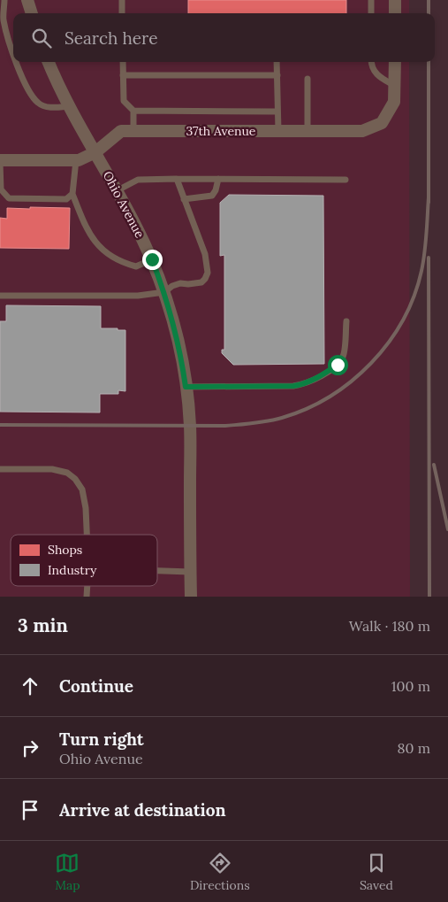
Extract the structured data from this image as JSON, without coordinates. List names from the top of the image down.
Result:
{
  "streets": {
    "street": ["37th Avenue", "Ohio Avenue"]
  },
  "crossings": [
    ["37th Avenue", "Ohio Avenue"]
  ],
  "legend": ["Shops", "Industry"],
  "page": {
    "search": "Search here",
    "heading": ["3 min", "Walk · 180 m"],
    "list": [
      ["Continue", "100 m"],
      ["Turn right", "Ohio Avenue", "80 m"],
      "Arrive at destination"
    ],
    "nav": ["Map", "Directions", "Saved"]
  }
}
